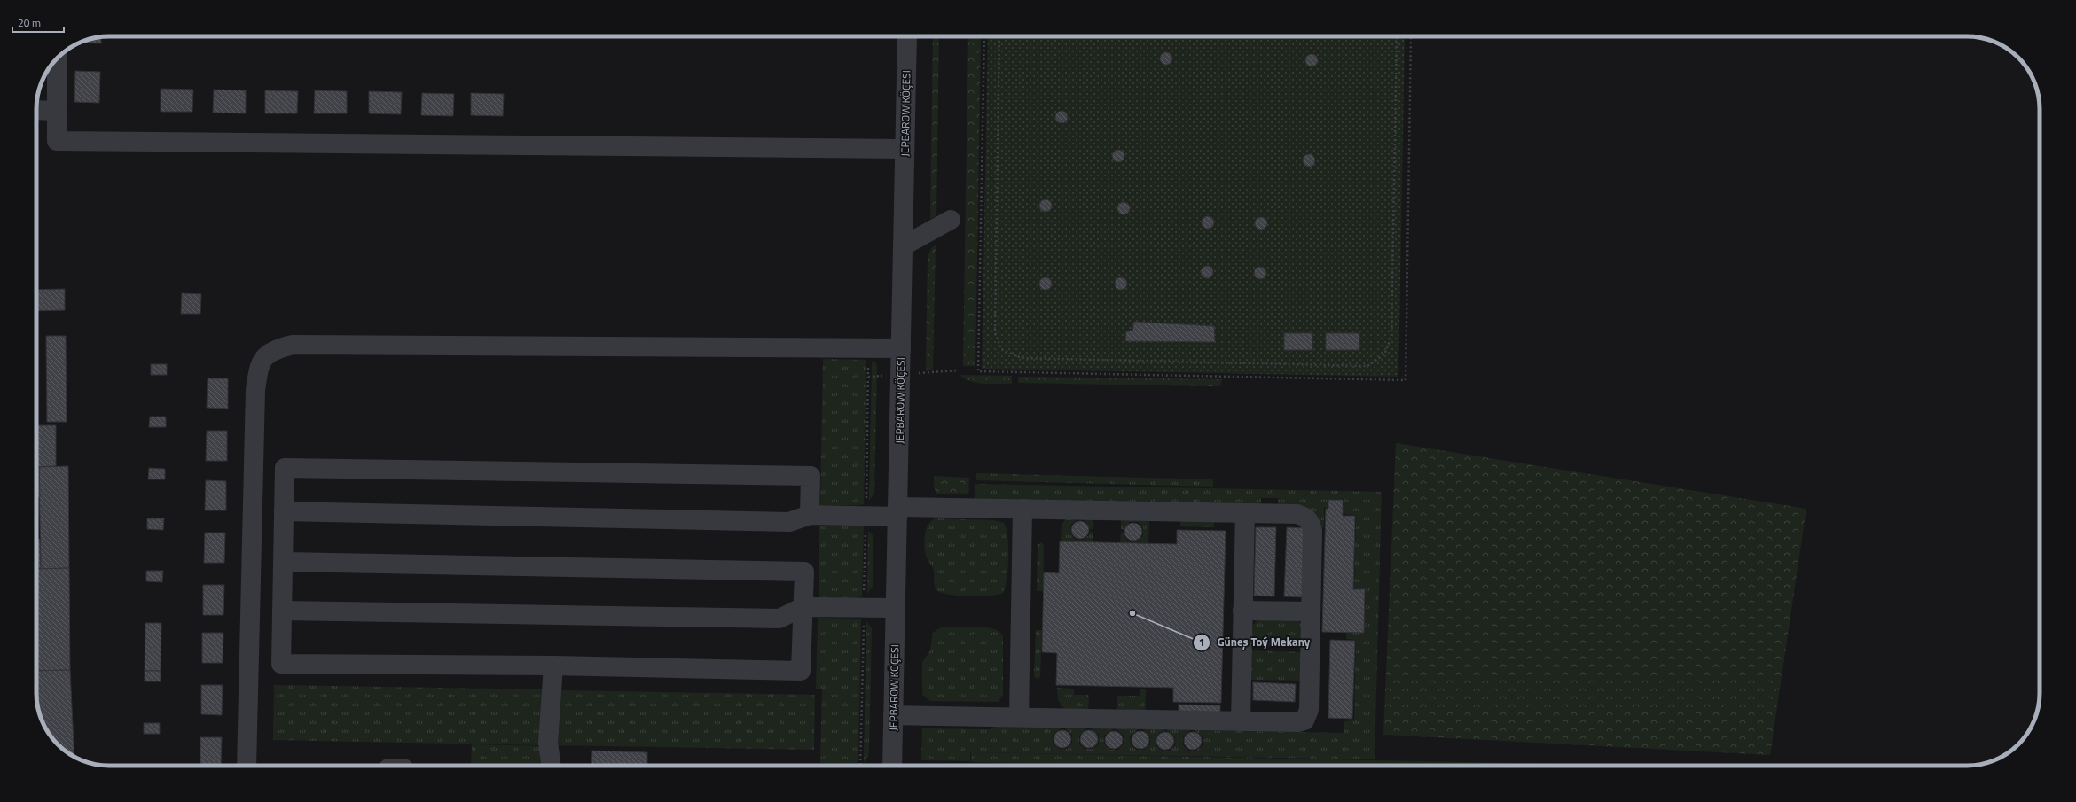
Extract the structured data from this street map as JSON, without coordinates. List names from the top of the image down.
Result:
{
  "streets": {
    "street": ["JEPBAROW KÖÇESI"]
  },
  "places": ["Güneş Toý Mekany"],
  "scale_bar": "20 m"
}
